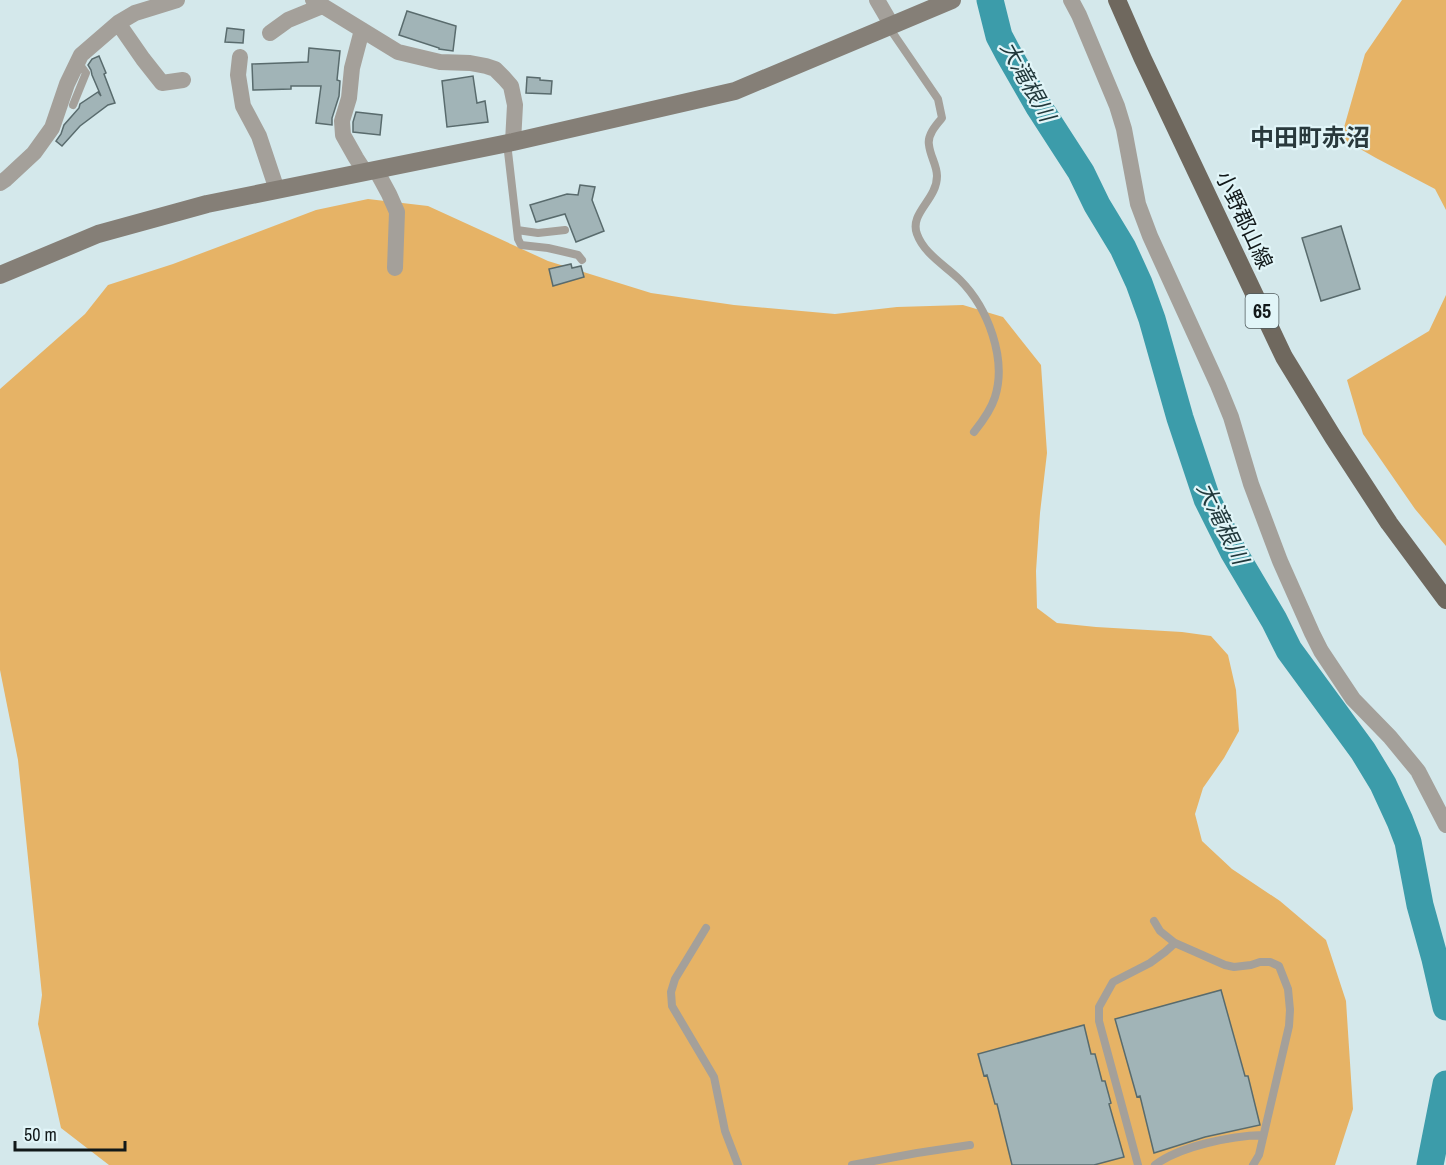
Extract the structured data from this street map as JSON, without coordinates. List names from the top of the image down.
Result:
{
  "streets": {
    "main road": ["小野郡山線", "65"]
  },
  "districts": ["中田町赤沼"],
  "water": ["大滝根川"],
  "scale_bar": "50 m"
}
